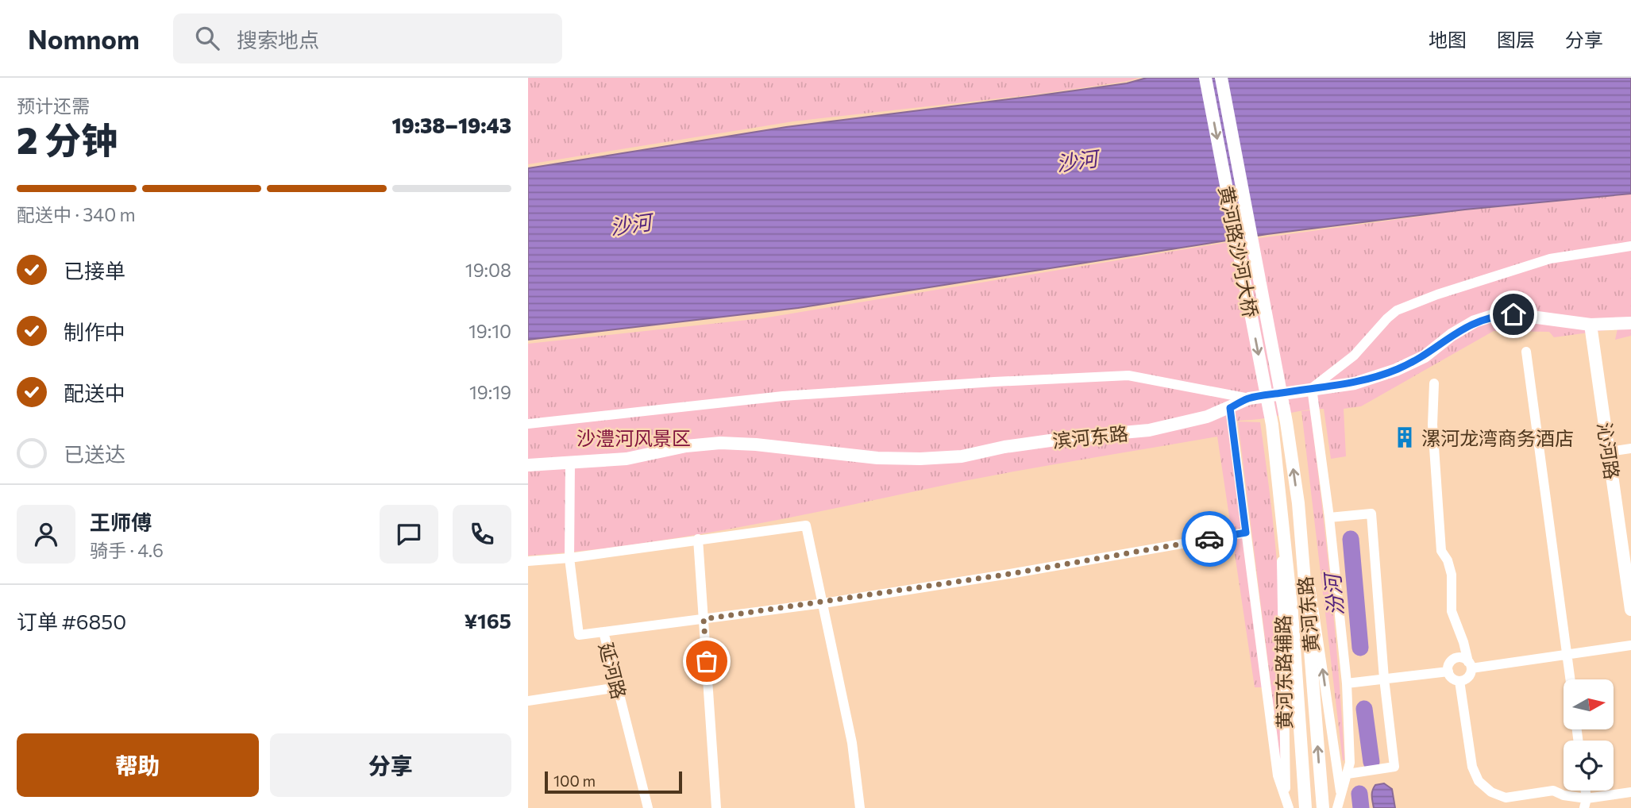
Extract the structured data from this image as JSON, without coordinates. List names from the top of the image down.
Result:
{
  "streets": {
    "main road": [
      "黄河路沙河大桥",
      "滨河东路",
      "沁河路",
      "黄河东路"
    ],
    "street": ["延河路", "黄河东路辅路"]
  },
  "crossings": [
    ["黄河路沙河大桥", "黄河东路"],
    ["滨河东路", "沁河路"],
    ["黄河东路", "黄河东路辅路"]
  ],
  "water": ["沙河", "汾河"],
  "parks": ["沙澧河风景区"],
  "places": {
    "building": ["漯河龙湾商务酒店"]
  },
  "scale_bar": "100 m",
  "north": "right",
  "page": {
    "header": "Nomnom",
    "search": "搜索地点",
    "nav": ["地图", "图层", "分享"],
    "heading": ["2 分钟", "预计还需", "19:38–19:43"],
    "panel": [
      "王师傅",
      "骑手 · 4.6",
      "订单 #6850",
      "¥165"
    ],
    "bar": "配送中 · 340 m",
    "list": [
      ["已接单", "19:08"],
      ["制作中", "19:10"],
      ["配送中", "19:19"],
      "已送达"
    ],
    "buttons": ["帮助", "分享"],
    "scale": "100 m"
  }
}
